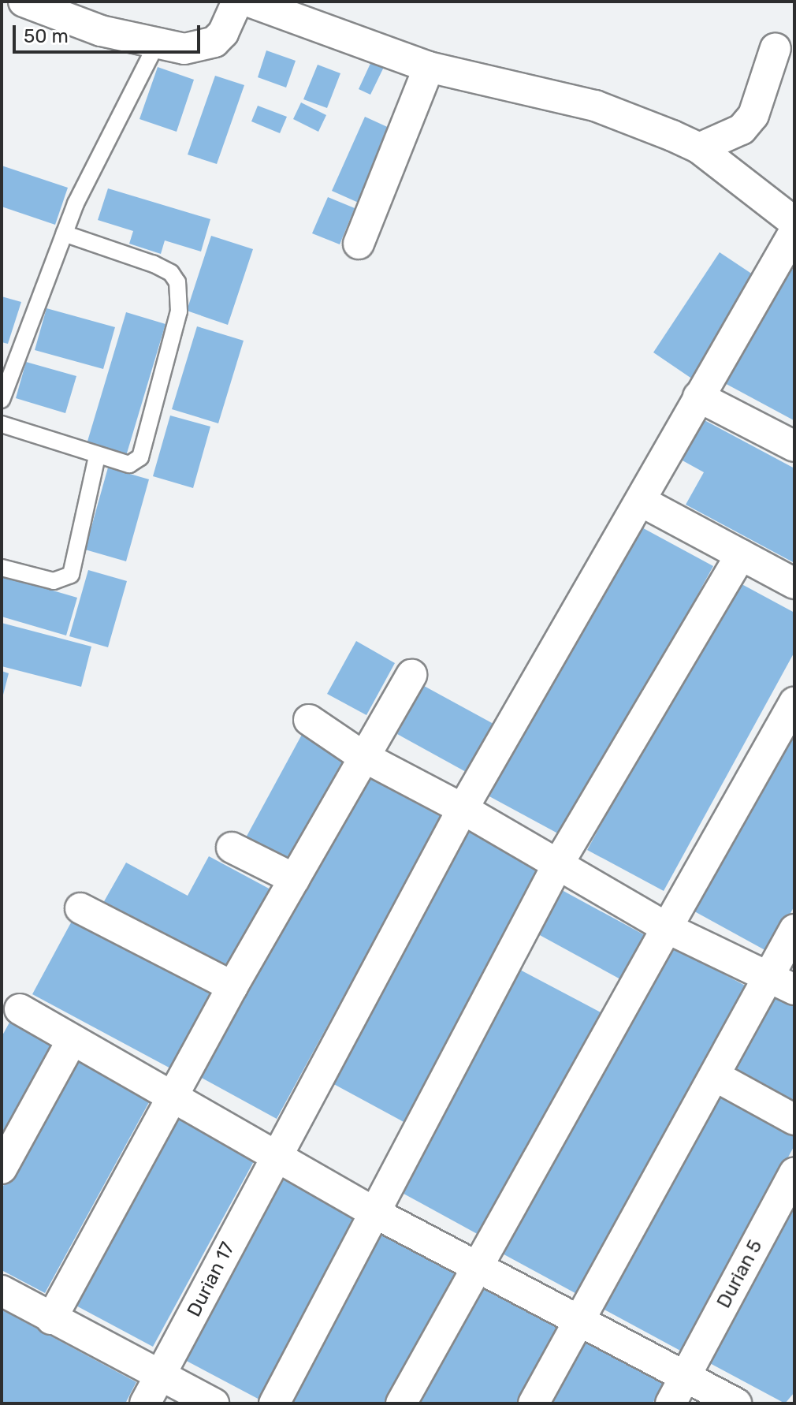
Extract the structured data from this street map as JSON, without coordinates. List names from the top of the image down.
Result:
{
  "streets": {
    "street": ["Durian 5", "Durian 17"]
  },
  "scale_bar": "50 m"
}
